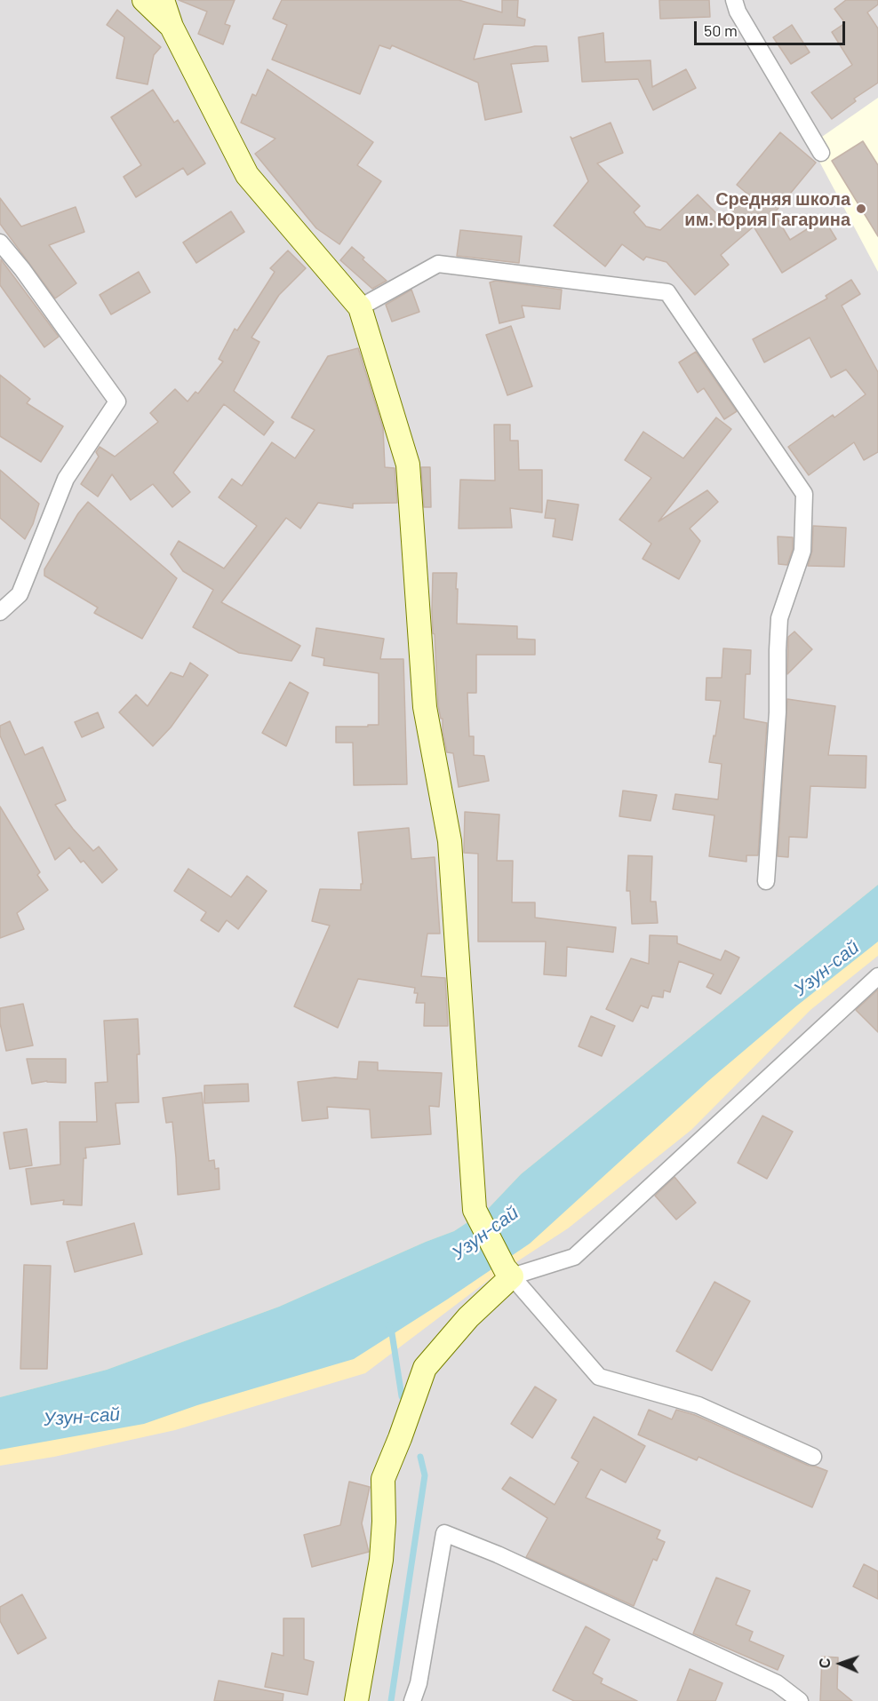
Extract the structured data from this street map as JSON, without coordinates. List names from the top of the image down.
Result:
{
  "water": ["Узун-сай"],
  "places": ["Средняя школа им. Юрия Гагарина"],
  "scale_bar": "50 m",
  "north": "left"
}
